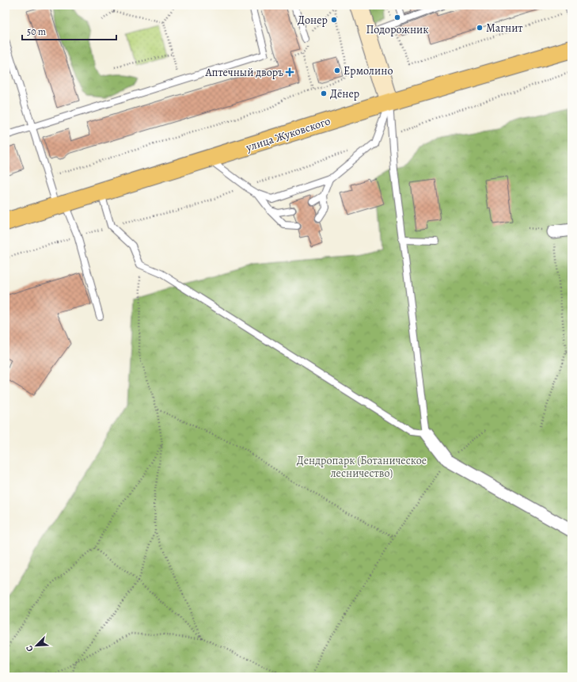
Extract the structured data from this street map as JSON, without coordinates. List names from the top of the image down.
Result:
{
  "streets": {
    "main road": ["улица Жуковского"]
  },
  "parks": ["Дендропарк (Ботаническое лесничество)"],
  "places": {
    "other": [
      "Подорожник",
      "Донер",
      "Магнит",
      "Ермолино",
      "Дёнер"
    ],
    "health": ["Аптечный дворъ"]
  },
  "scale_bar": "50 m",
  "north": "bottom left"
}
